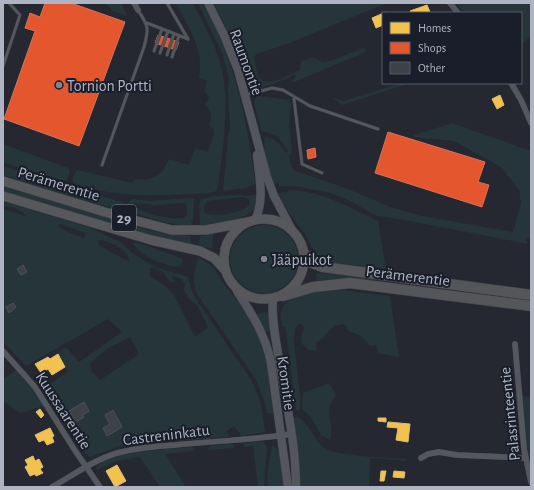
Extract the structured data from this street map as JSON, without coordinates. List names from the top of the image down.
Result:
{
  "streets": {
    "highway": ["Perämerentie", "29"],
    "main road": ["Raumontie", "Kromitie"],
    "street": ["Kuussaarentie", "Palasrinteentie", "Castreninkatu"]
  },
  "crossings": [
    ["Raumontie", "Perämerentie"],
    ["Raumontie", "29"],
    ["Raumontie", "Kromitie"],
    ["Perämerentie", "29"],
    ["Perämerentie", "Kromitie"],
    ["29", "Kromitie"],
    ["Kromitie", "Castreninkatu"],
    ["Kuussaarentie", "Castreninkatu"]
  ],
  "places": ["Tornion Portti", "Jääpuikot"],
  "legend": ["Homes", "Shops", "Other"]
}
